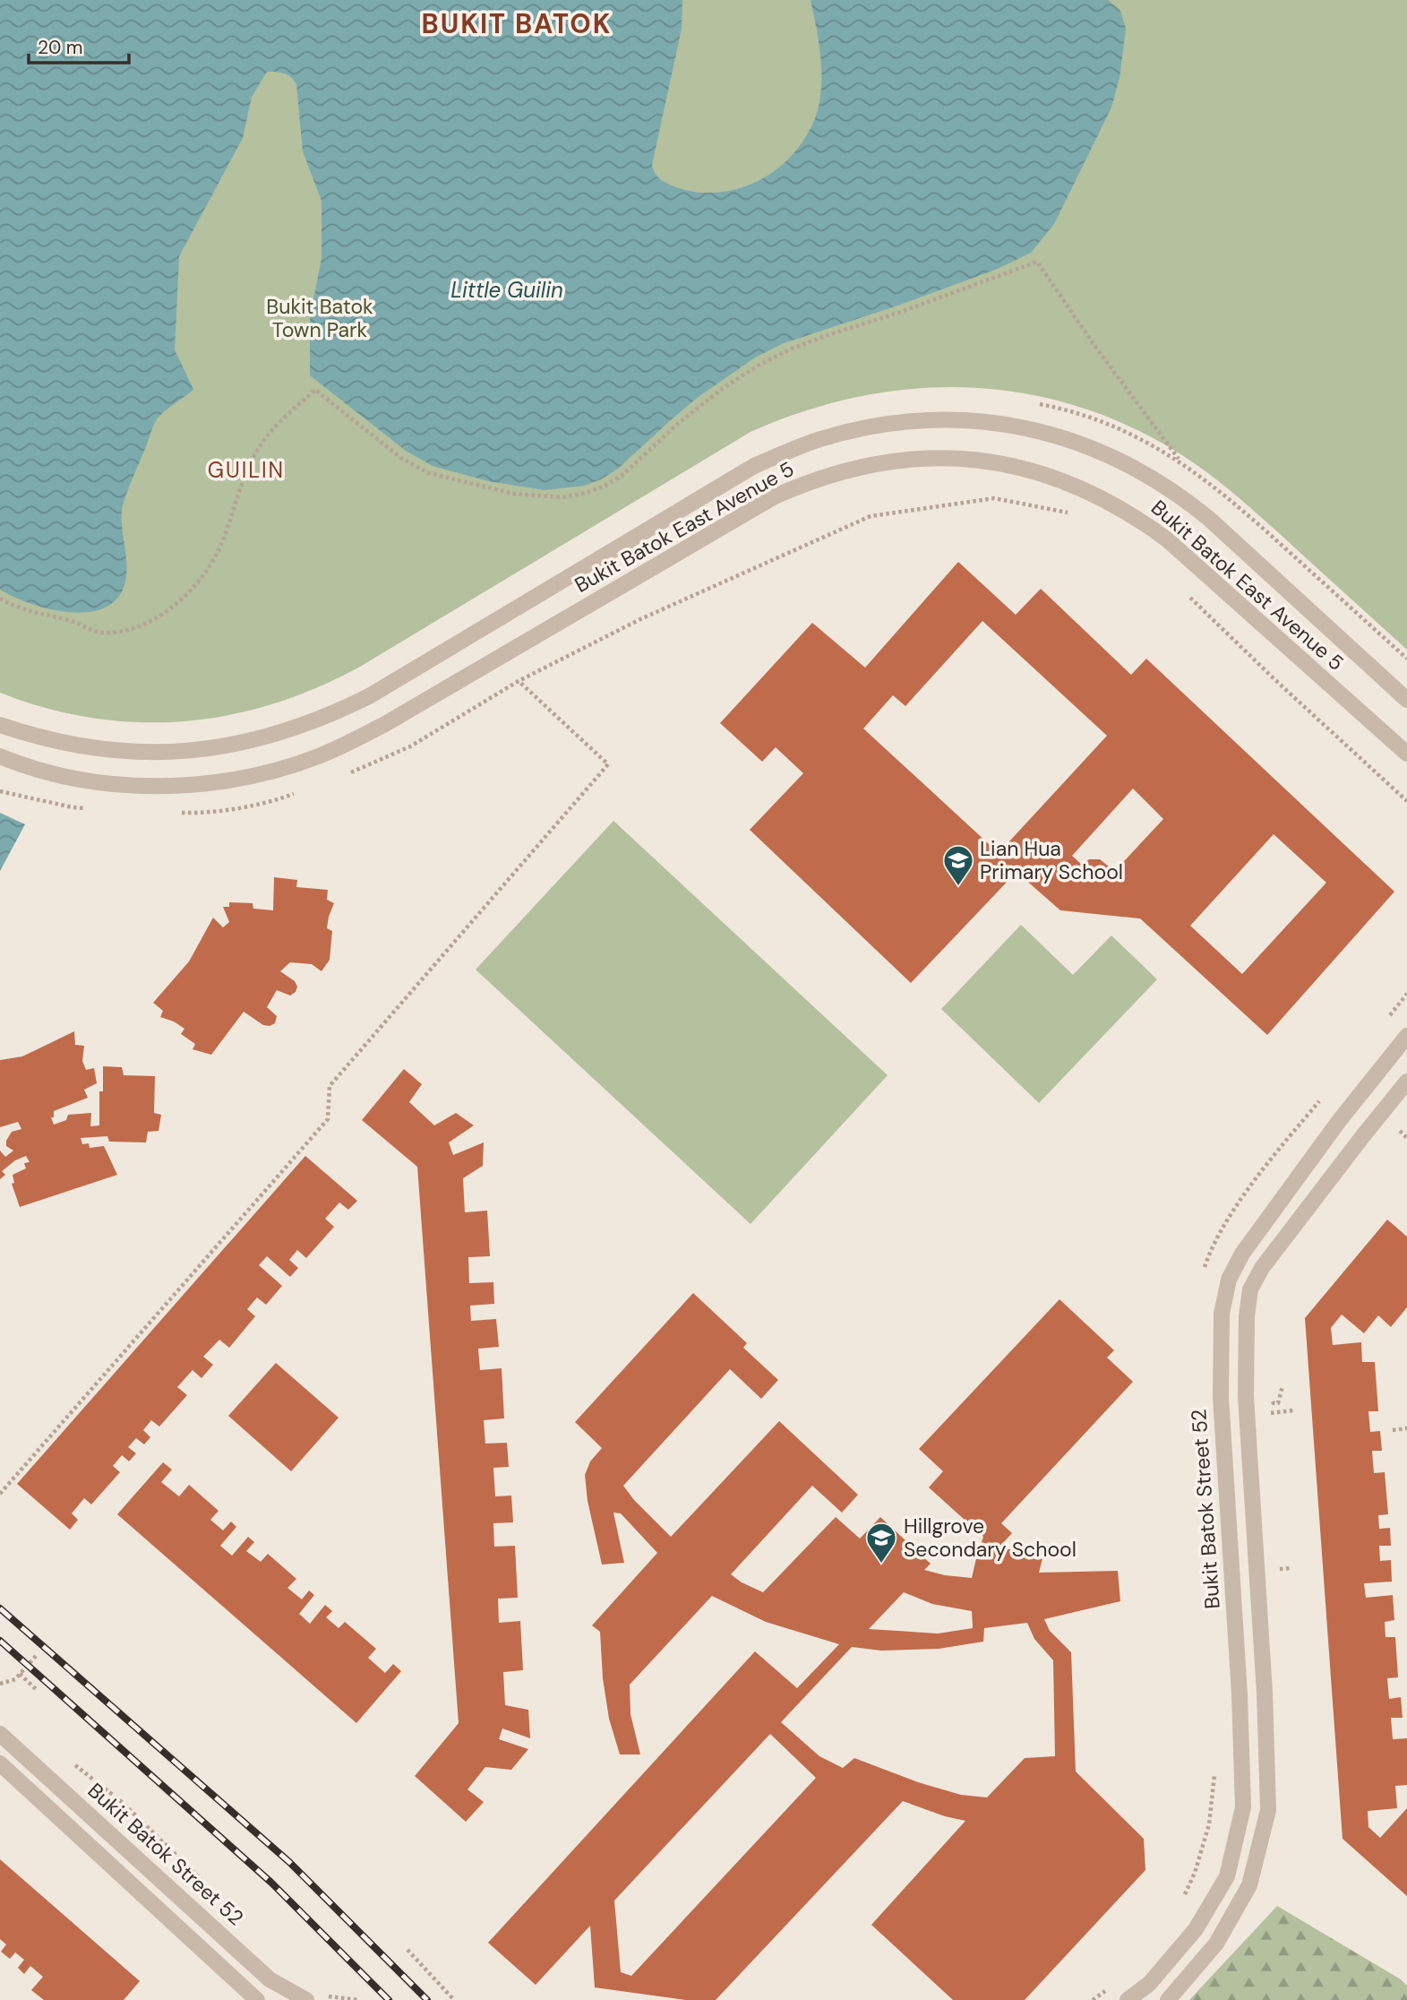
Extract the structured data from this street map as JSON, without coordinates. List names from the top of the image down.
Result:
{
  "streets": {
    "street": ["Bukit Batok East Avenue 5", "Bukit Batok Street 52"]
  },
  "districts": ["BUKIT BATOK", "GUILIN"],
  "water": ["Little Guilin"],
  "parks": ["Bukit Batok Town Park"],
  "places": {
    "school or university": ["Lian Hua Primary School", "Hillgrove Secondary School"]
  },
  "scale_bar": "20 m"
}
